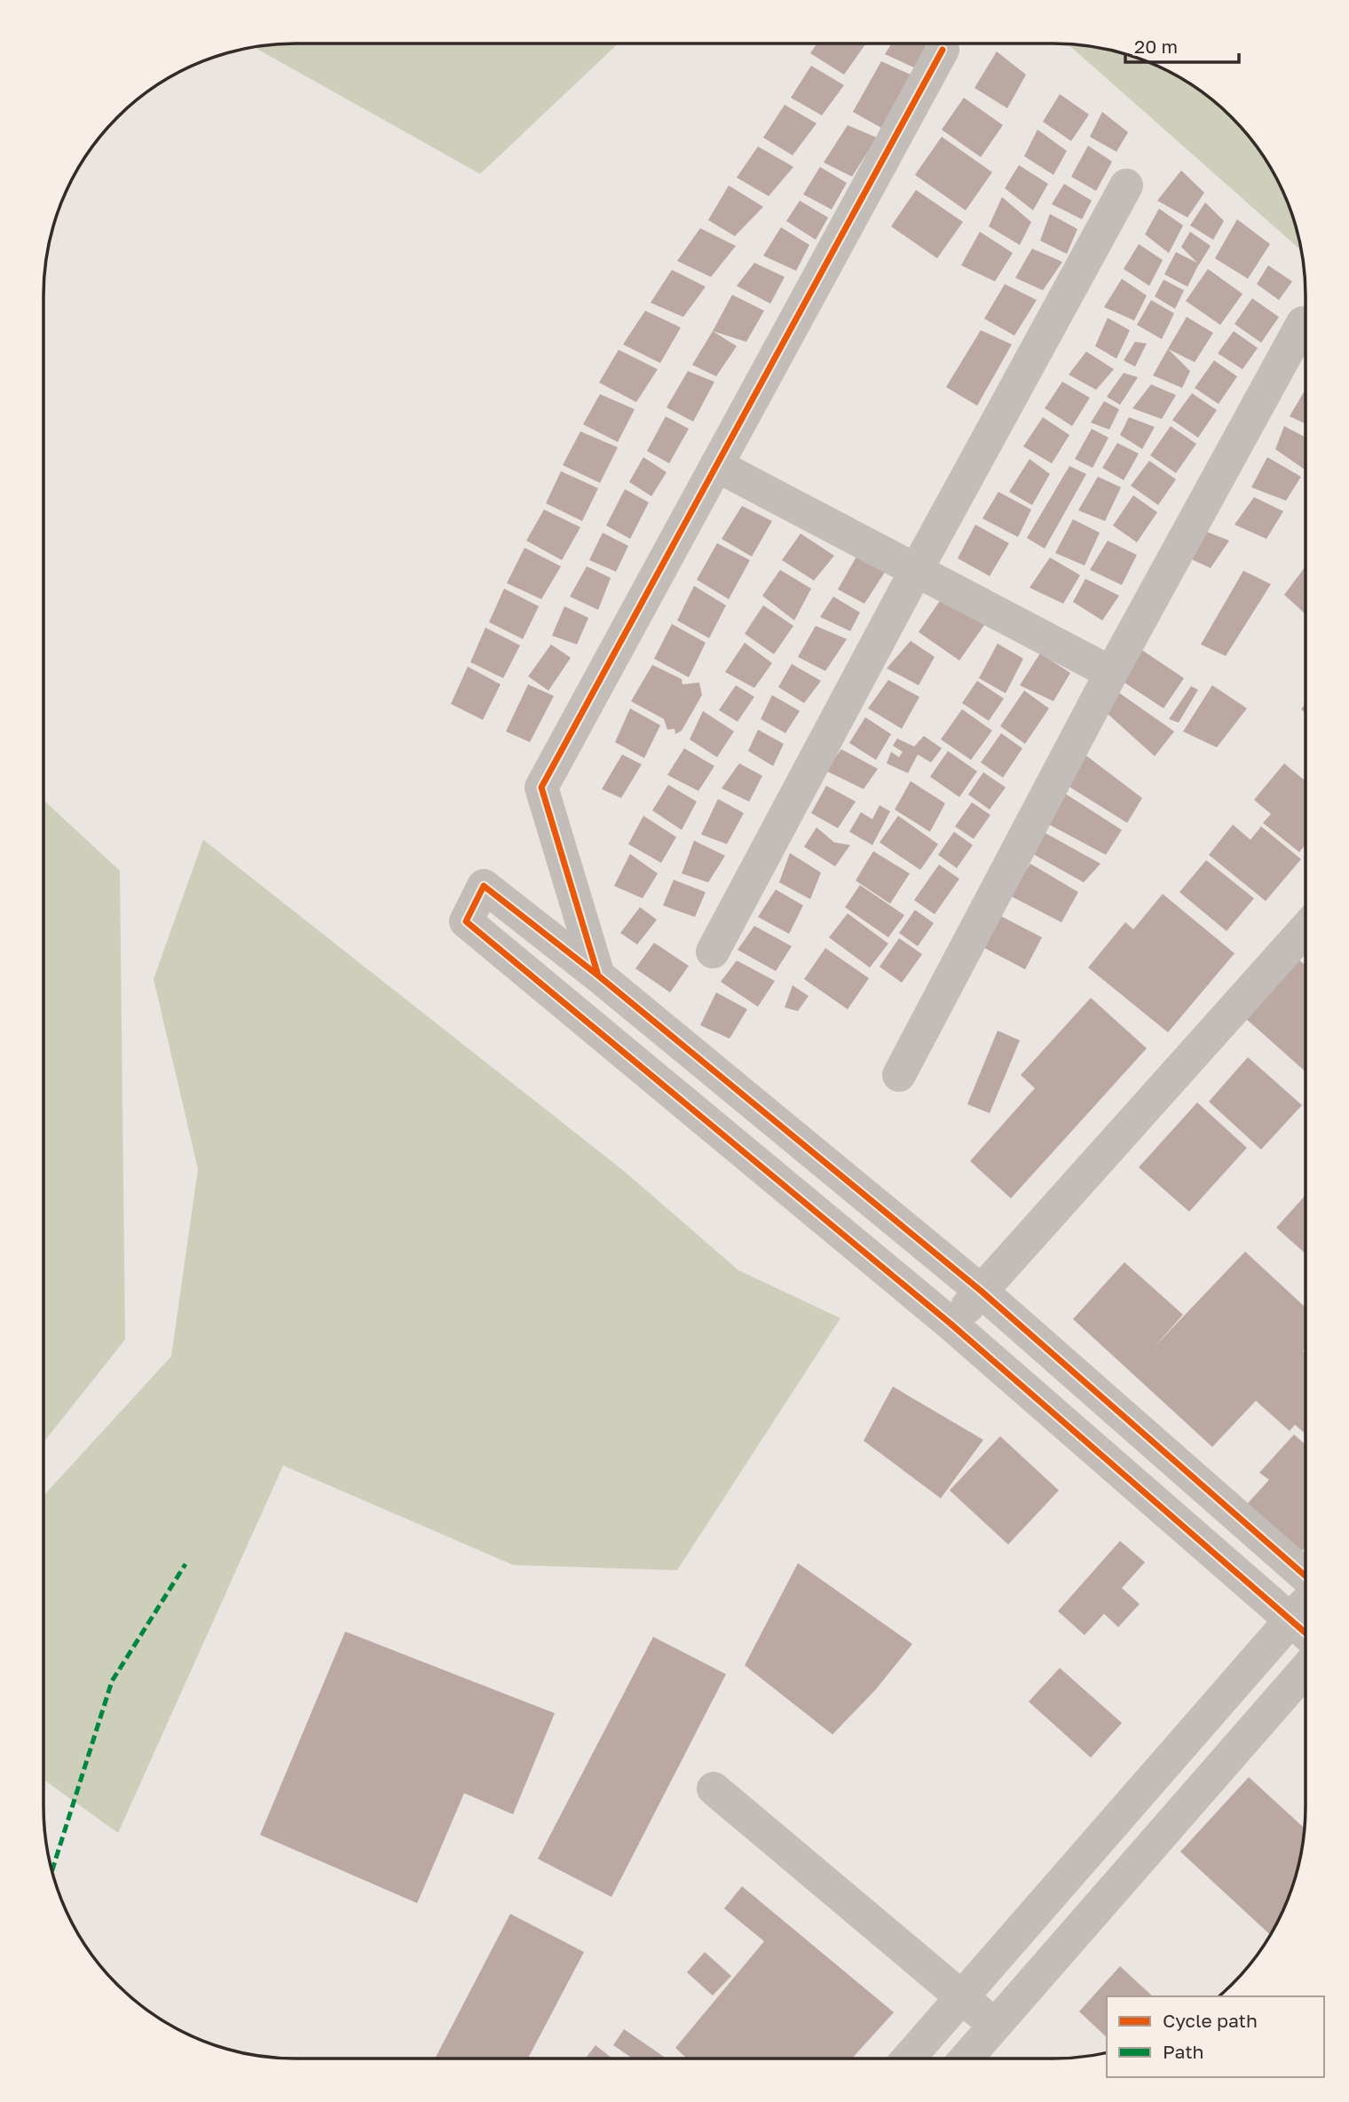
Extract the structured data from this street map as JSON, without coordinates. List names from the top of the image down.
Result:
{
  "legend": ["Cycle path", "Path"],
  "scale_bar": "20 m"
}
